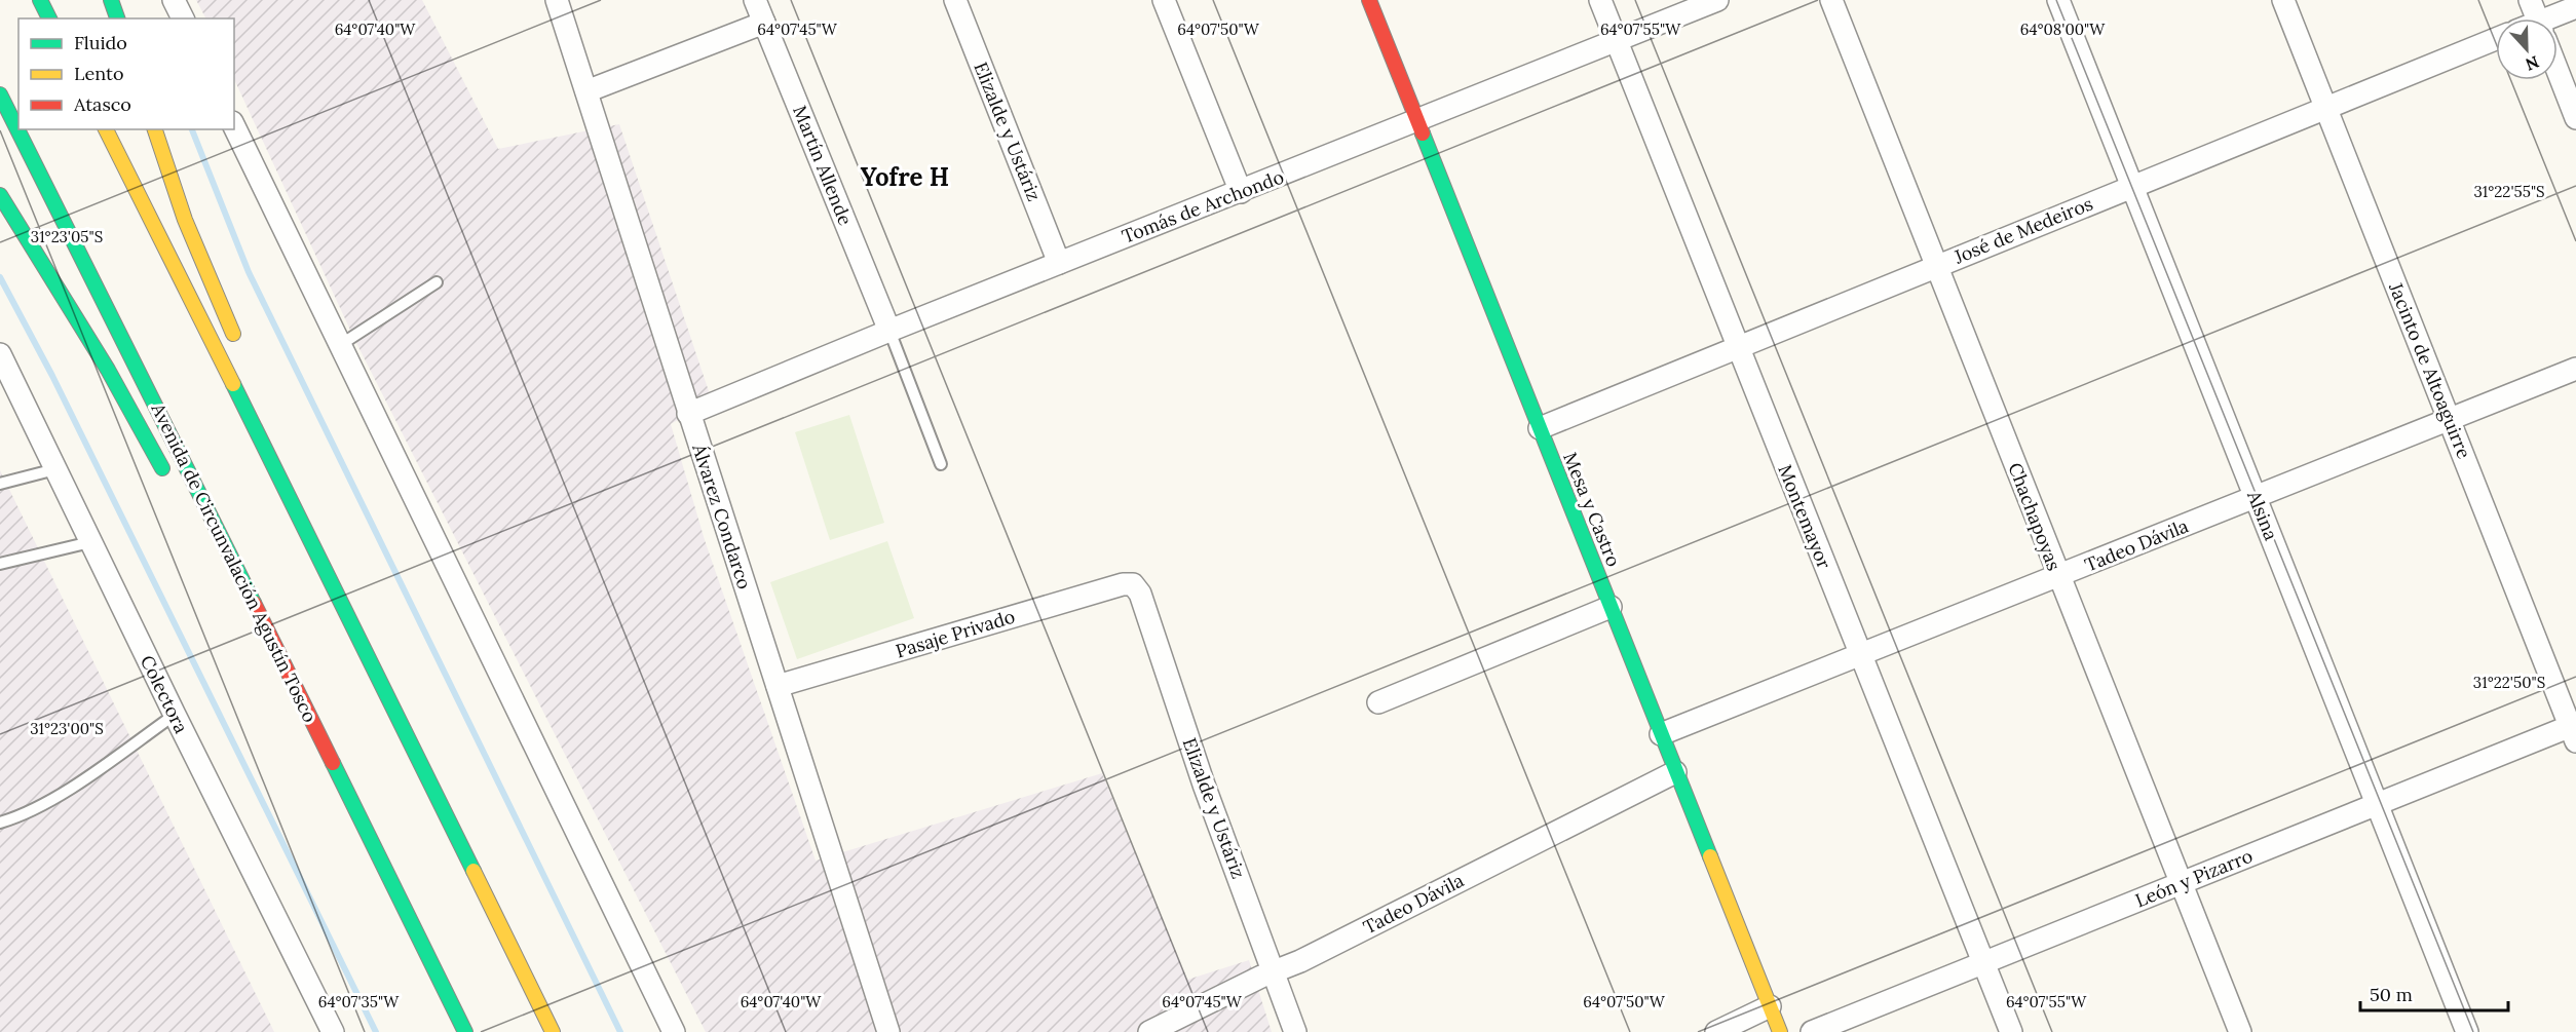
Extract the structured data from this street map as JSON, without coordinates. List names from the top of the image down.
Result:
{
  "streets": {
    "main road": ["Mesa y Castro", "Avenida de Circunvalación Agustín Tosco"],
    "street": [
      "Elizalde y Ustáriz",
      "Martín Allende",
      "Tomás de Archondo",
      "José de Medeiros",
      "Jacinto de Altoaguirre",
      "Alsina",
      "Álvarez Condarco",
      "Montemayor",
      "Chachapoyas",
      "Tadeo Dávila",
      "Pasaje Privado",
      "Colectora",
      "León y Pizarro"
    ]
  },
  "crossings": [
    ["Elizalde y Ustáriz", "Tomás de Archondo"],
    ["Elizalde y Ustáriz", "Tadeo Dávila"],
    ["Elizalde y Ustáriz", "Pasaje Privado"],
    ["Martín Allende", "Tomás de Archondo"],
    ["Tomás de Archondo", "Mesa y Castro"],
    ["Tomás de Archondo", "Álvarez Condarco"],
    ["Tomás de Archondo", "Montemayor"],
    ["José de Medeiros", "Jacinto de Altoaguirre"],
    ["José de Medeiros", "Mesa y Castro"],
    ["José de Medeiros", "Alsina"],
    ["José de Medeiros", "Montemayor"],
    ["José de Medeiros", "Chachapoyas"],
    ["Jacinto de Altoaguirre", "Tadeo Dávila"],
    ["Jacinto de Altoaguirre", "León y Pizarro"],
    ["Mesa y Castro", "Tadeo Dávila"],
    ["Alsina", "Tadeo Dávila"],
    ["Alsina", "León y Pizarro"],
    ["Álvarez Condarco", "Pasaje Privado"],
    ["Montemayor", "Tadeo Dávila"],
    ["Montemayor", "León y Pizarro"],
    ["Chachapoyas", "Tadeo Dávila"],
    ["Chachapoyas", "León y Pizarro"]
  ],
  "districts": ["Yofre H"],
  "legend": ["Fluido", "Lento", "Atasco"],
  "scale_bar": "50 m",
  "north": "bottom",
  "coordinates": [
    "64°07'55\"W",
    "64°08'00\"W",
    "64°07'40\"W",
    "64°07'45\"W",
    "64°07'50\"W",
    "31°22'55\"S",
    "31°23'05\"S",
    "31°22'50\"S",
    "31°23'00\"S",
    "64°07'35\"W"
  ]
}
